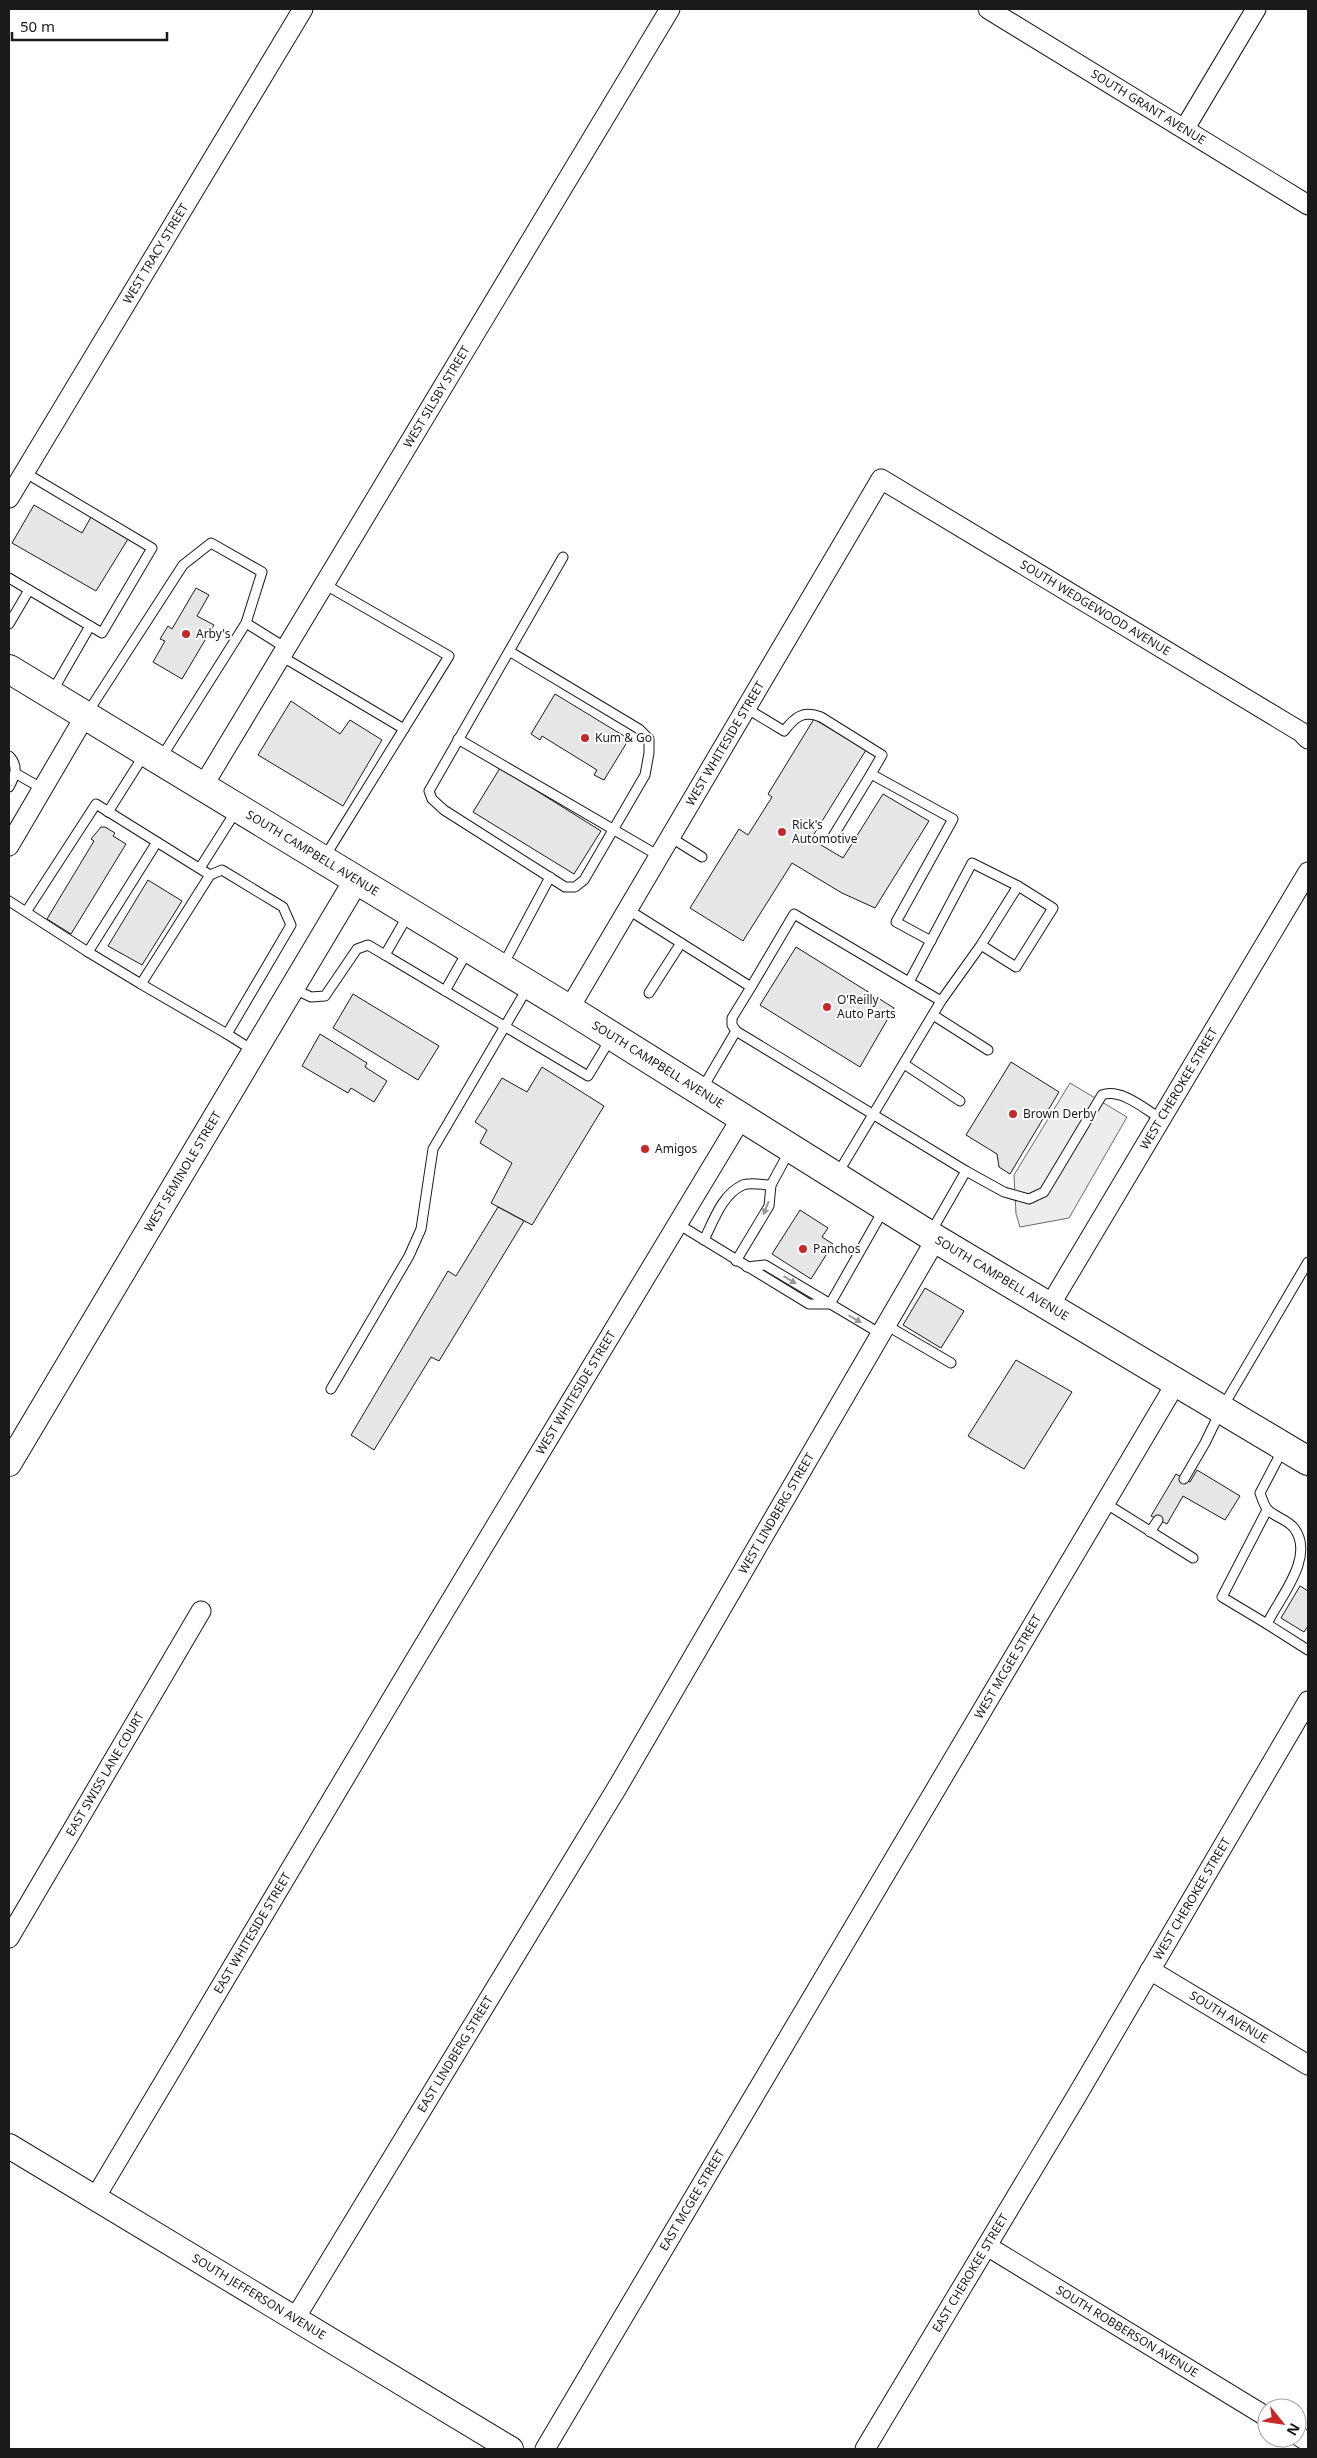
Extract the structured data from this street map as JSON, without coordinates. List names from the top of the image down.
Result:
{
  "streets": {
    "main road": ["SOUTH CAMPBELL AVENUE"],
    "street": [
      "SOUTH GRANT AVENUE",
      "WEST TRACY STREET",
      "WEST SILSBY STREET",
      "SOUTH WEDGEWOOD AVENUE",
      "WEST WHITESIDE STREET",
      "WEST CHEROKEE STREET",
      "WEST SEMINOLE STREET",
      "WEST LINDBERG STREET",
      "WEST MCGEE STREET",
      "EAST SWISS LANE COURT",
      "EAST WHITESIDE STREET",
      "SOUTH AVENUE",
      "EAST LINDBERG STREET",
      "EAST MCGEE STREET",
      "EAST CHEROKEE STREET",
      "SOUTH JEFFERSON AVENUE",
      "SOUTH ROBBERSON AVENUE"
    ]
  },
  "crossings": [
    ["WEST SILSBY STREET", "SOUTH CAMPBELL AVENUE"],
    ["SOUTH WEDGEWOOD AVENUE", "WEST WHITESIDE STREET"],
    ["WEST WHITESIDE STREET", "SOUTH CAMPBELL AVENUE"],
    ["WEST WHITESIDE STREET", "EAST WHITESIDE STREET"],
    ["SOUTH CAMPBELL AVENUE", "WEST CHEROKEE STREET"],
    ["SOUTH CAMPBELL AVENUE", "WEST SEMINOLE STREET"],
    ["SOUTH CAMPBELL AVENUE", "WEST LINDBERG STREET"],
    ["SOUTH CAMPBELL AVENUE", "WEST MCGEE STREET"],
    ["WEST CHEROKEE STREET", "SOUTH AVENUE"],
    ["WEST CHEROKEE STREET", "EAST CHEROKEE STREET"],
    ["WEST LINDBERG STREET", "EAST LINDBERG STREET"],
    ["WEST MCGEE STREET", "EAST MCGEE STREET"],
    ["EAST WHITESIDE STREET", "SOUTH JEFFERSON AVENUE"],
    ["EAST LINDBERG STREET", "SOUTH JEFFERSON AVENUE"],
    ["EAST CHEROKEE STREET", "SOUTH ROBBERSON AVENUE"]
  ],
  "places": [
    "Arby's",
    "Kum & Go",
    "Rick's Automotive",
    "O'Reilly Auto Parts",
    "Brown Derby",
    "Amigos",
    "Panchos"
  ],
  "scale_bar": "50 m",
  "north": "bottom right"
}
